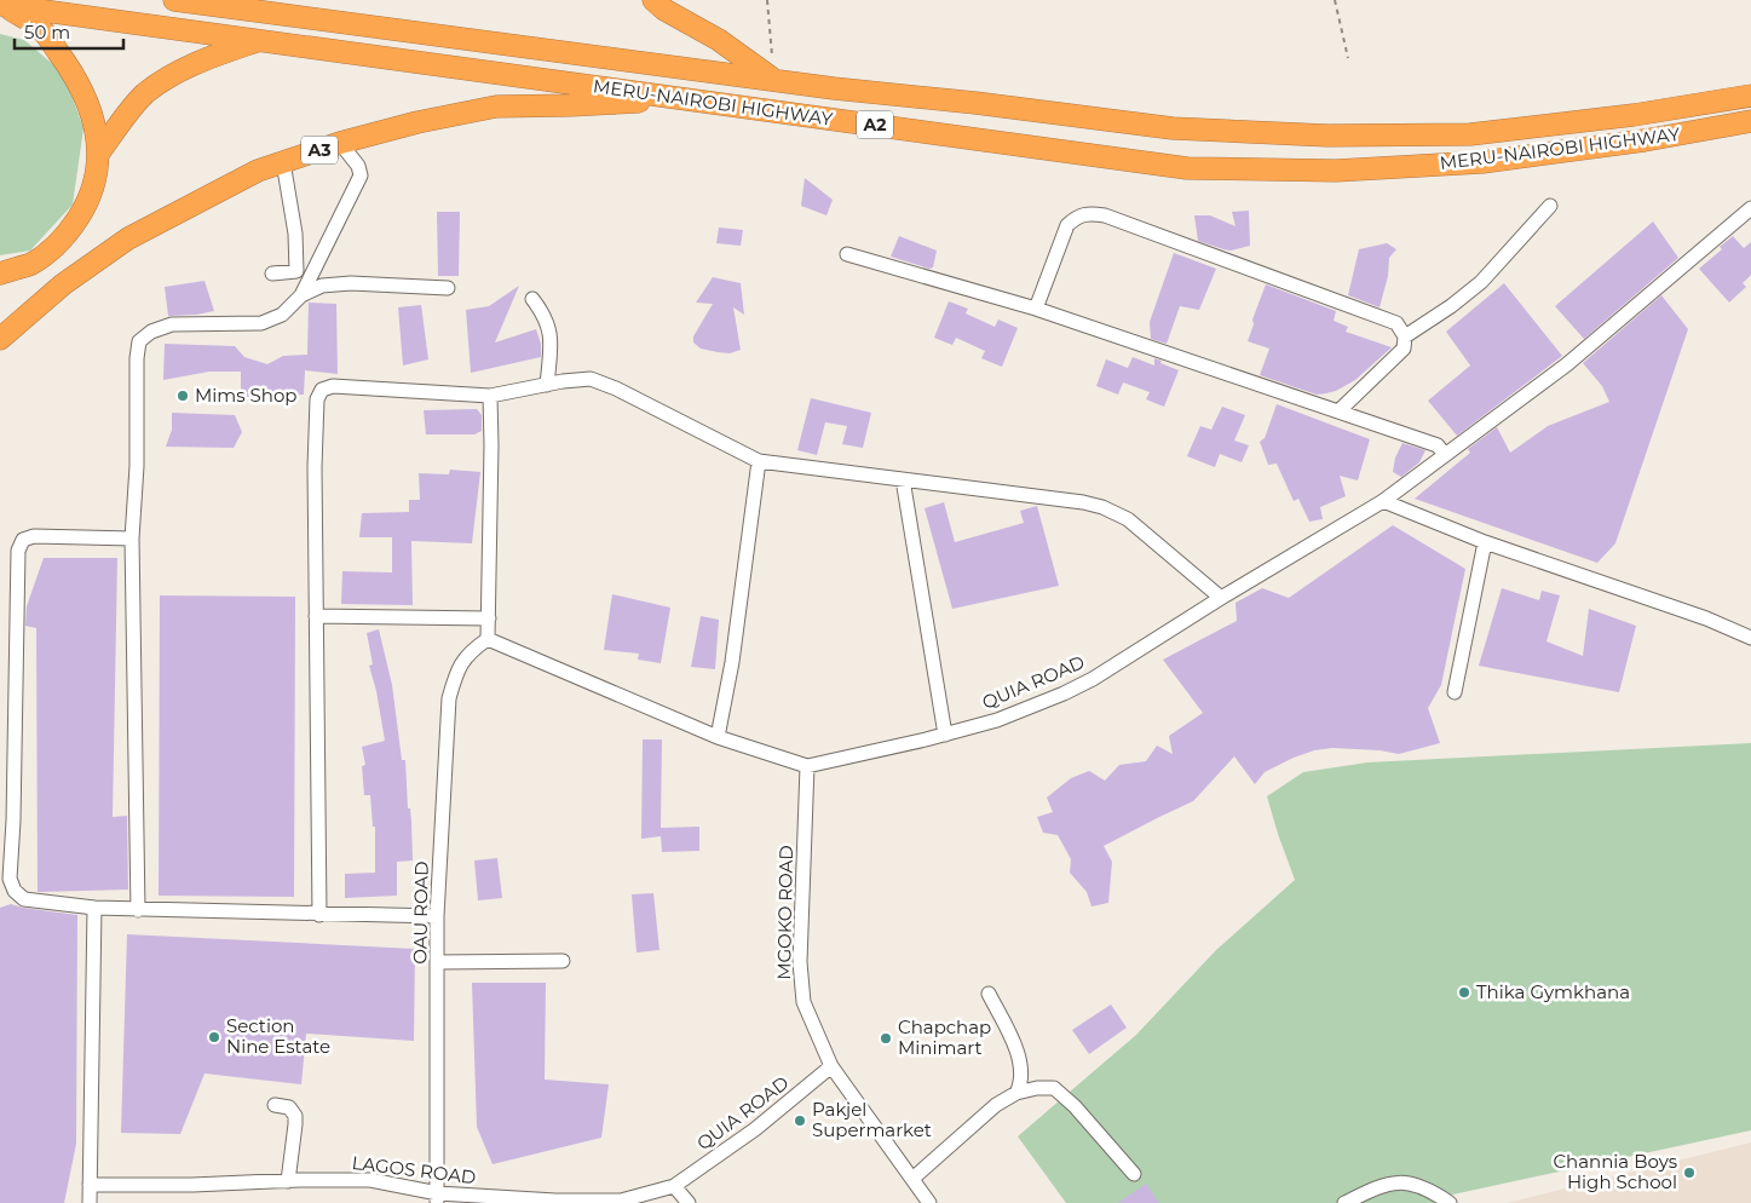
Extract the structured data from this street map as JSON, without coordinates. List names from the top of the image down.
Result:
{
  "streets": {
    "highway": ["MERU-NAIROBI HIGHWAY", "A2", "A3"],
    "street": [
      "QUIA ROAD",
      "OAU ROAD",
      "MGOKO ROAD",
      "LAGOS ROAD"
    ]
  },
  "crossings": [
    ["MERU-NAIROBI HIGHWAY", "A3"],
    ["QUIA ROAD", "MGOKO ROAD"],
    ["QUIA ROAD", "LAGOS ROAD"],
    ["OAU ROAD", "LAGOS ROAD"]
  ],
  "places": [
    "Mims Shop",
    "Thika Gymkhana",
    "Section Nine Estate",
    "Chapchap Minimart",
    "Pakjel Supermarket",
    "Channia Boys High School"
  ],
  "scale_bar": "50 m"
}
